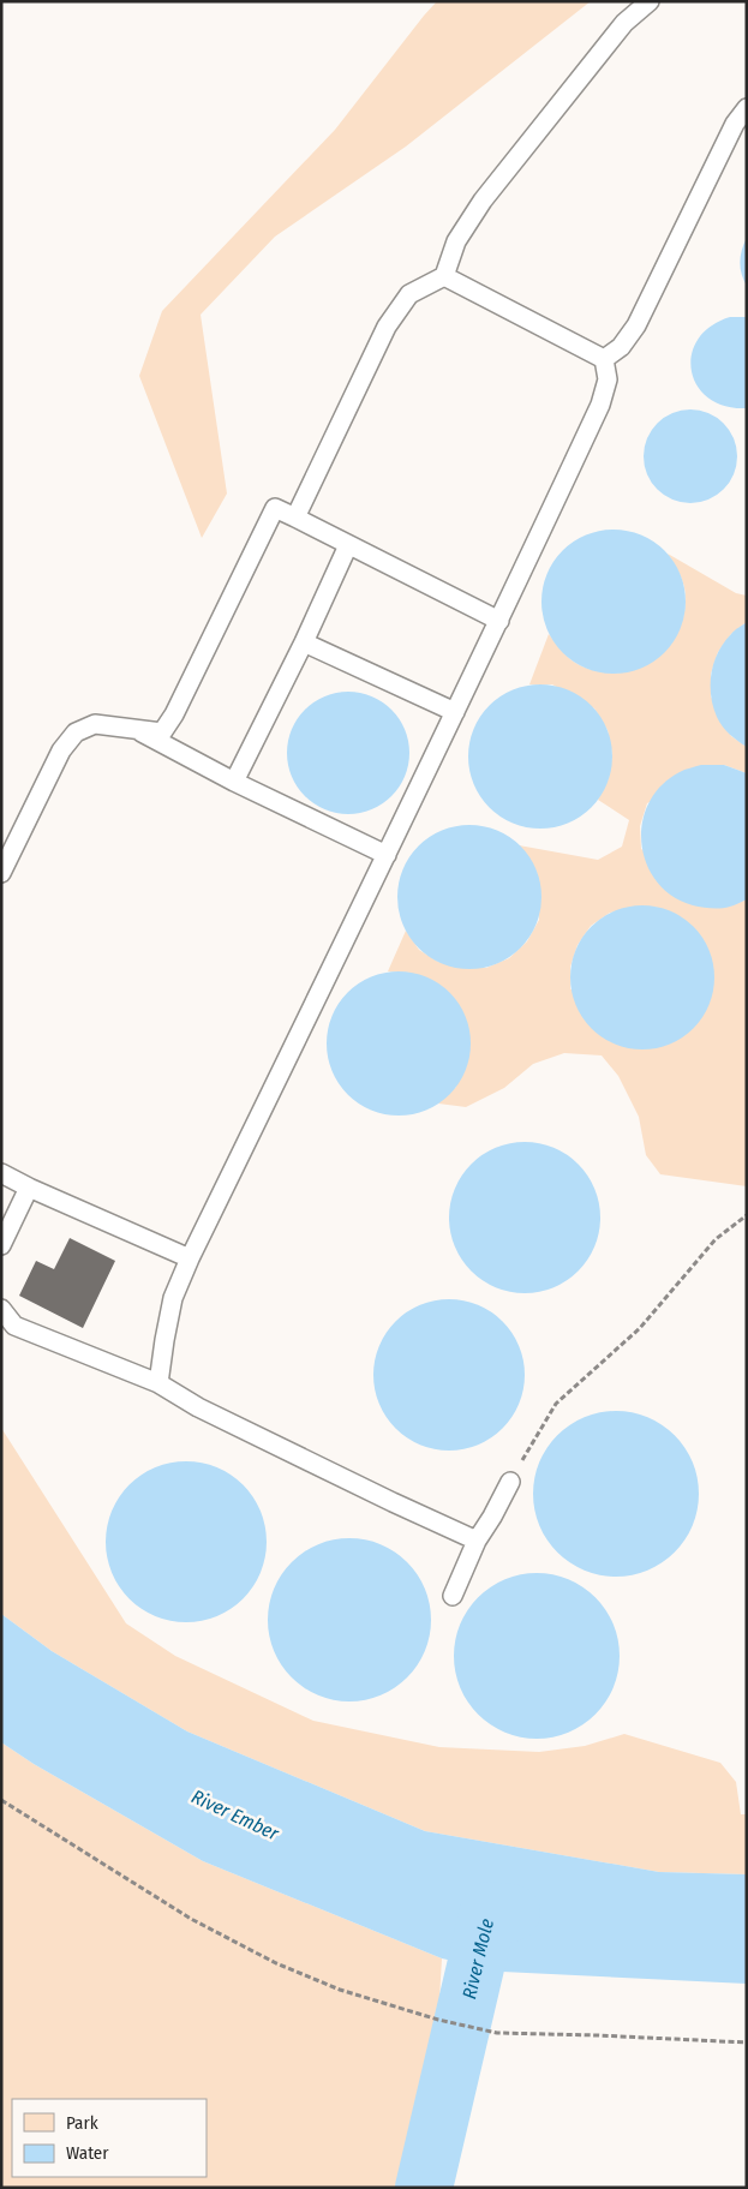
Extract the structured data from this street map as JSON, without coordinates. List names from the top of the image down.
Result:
{
  "water": ["River Ember", "River Mole"],
  "legend": ["Park", "Water"]
}
